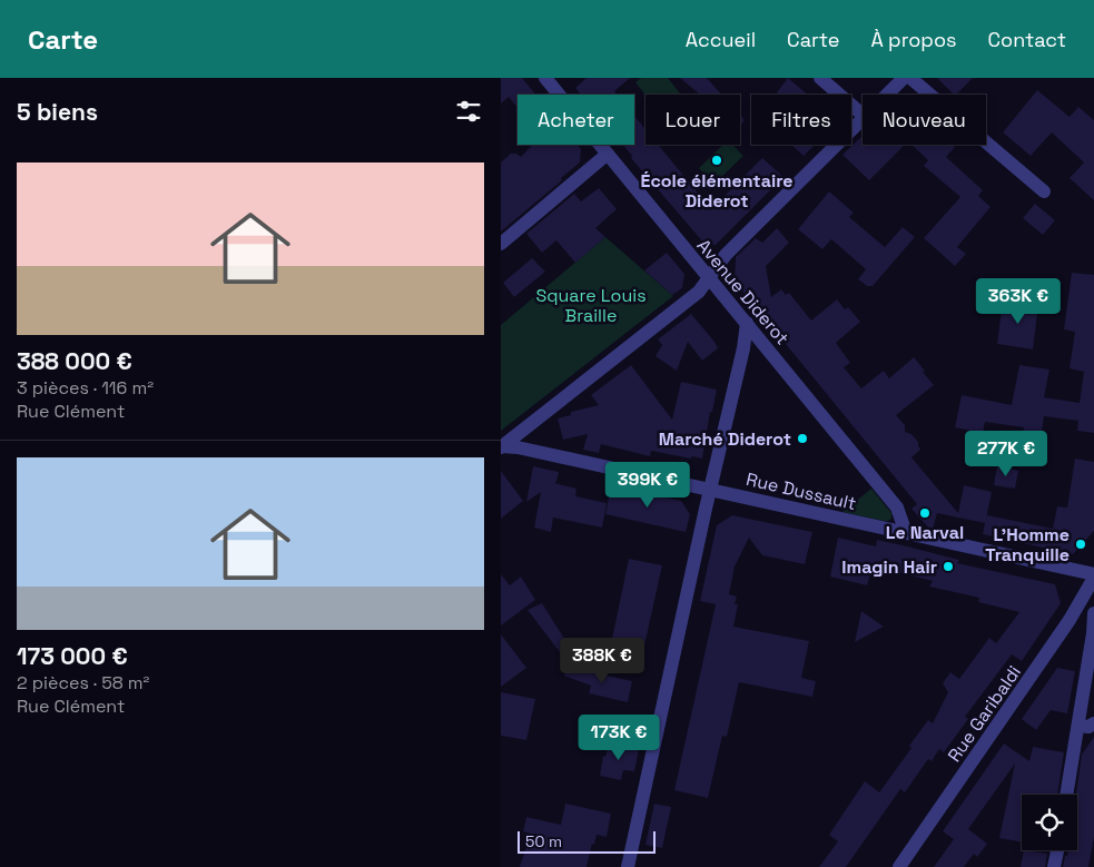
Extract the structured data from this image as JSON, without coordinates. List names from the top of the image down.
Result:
{
  "streets": {
    "street": ["Avenue Diderot", "Rue Dussault", "Rue Garibaldi"]
  },
  "crossings": [
    ["Avenue Diderot", "Rue Dussault"],
    ["Rue Dussault", "Rue Garibaldi"]
  ],
  "parks": ["Square Louis Braille"],
  "places": [
    "École élémentaire Diderot",
    "Marché Diderot",
    "Le Narval",
    "L'Homme Tranquille",
    "Imagin Hair"
  ],
  "scale_bar": "50 m",
  "page": {
    "header": "Carte",
    "nav": [
      "Accueil",
      "Carte",
      "À propos",
      "Contact"
    ],
    "heading": "5 biens",
    "chip": [
      "Acheter",
      "Louer",
      "Filtres",
      "Nouveau"
    ],
    "list": [
      {
        "name": "388 000 €",
        "note": "3 pièces · 116 m² · Rue Clément"
      },
      {
        "name": "173 000 €",
        "note": "2 pièces · 58 m² · Rue Clément"
      }
    ],
    "price": [
      "363K €",
      "277K €",
      "399K €",
      "388K €",
      "173K €"
    ],
    "scale": "50 m"
  }
}
